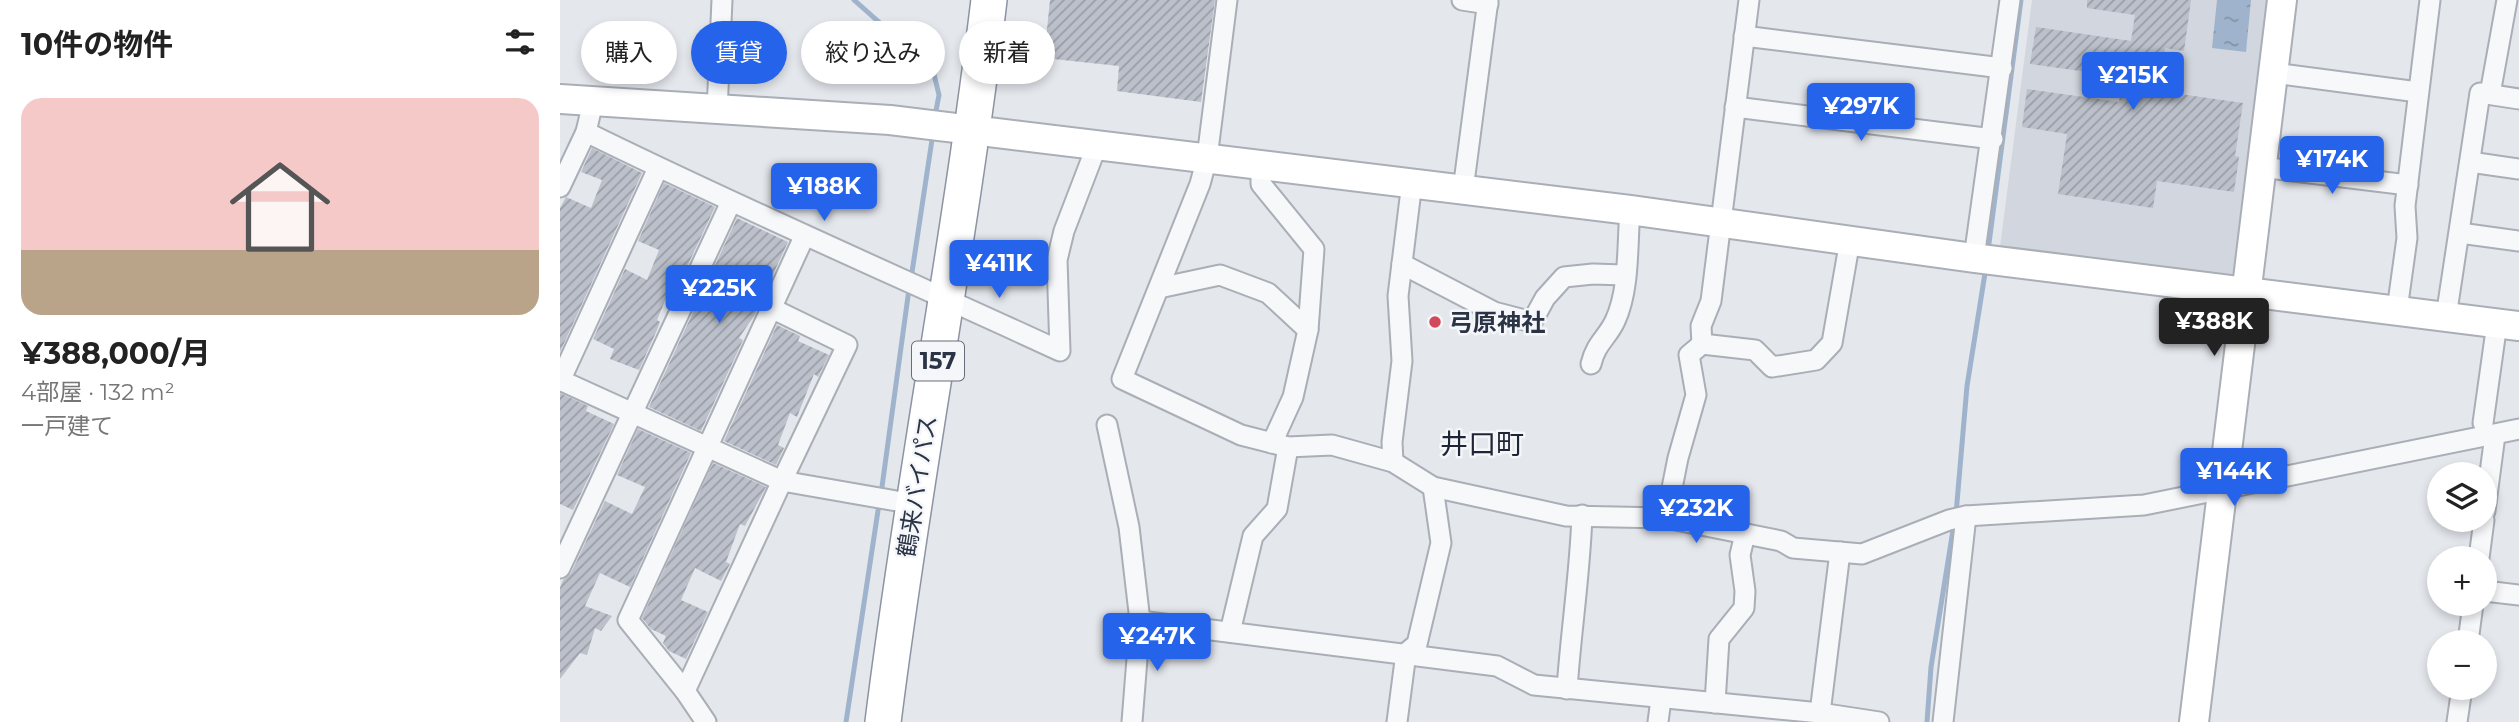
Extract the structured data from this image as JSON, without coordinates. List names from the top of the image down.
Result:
{
  "streets": {
    "highway": ["157", "鶴来バイパス"]
  },
  "districts": ["井口町"],
  "places": ["弓原神社"],
  "page": {
    "heading": "10件の物件",
    "chip": [
      "購入",
      "賃貸",
      "絞り込み",
      "新着"
    ],
    "price": [
      "¥215K",
      "¥297K",
      "¥174K",
      "¥188K",
      "¥411K",
      "¥225K",
      "¥388K",
      "¥144K",
      "¥232K",
      "¥247K"
    ],
    "list": [
      {
        "name": "¥388,000/月",
        "note": "4部屋 · 132 m² · 一戸建て"
      }
    ],
    "map_buttons": ["+", "−"]
  }
}
